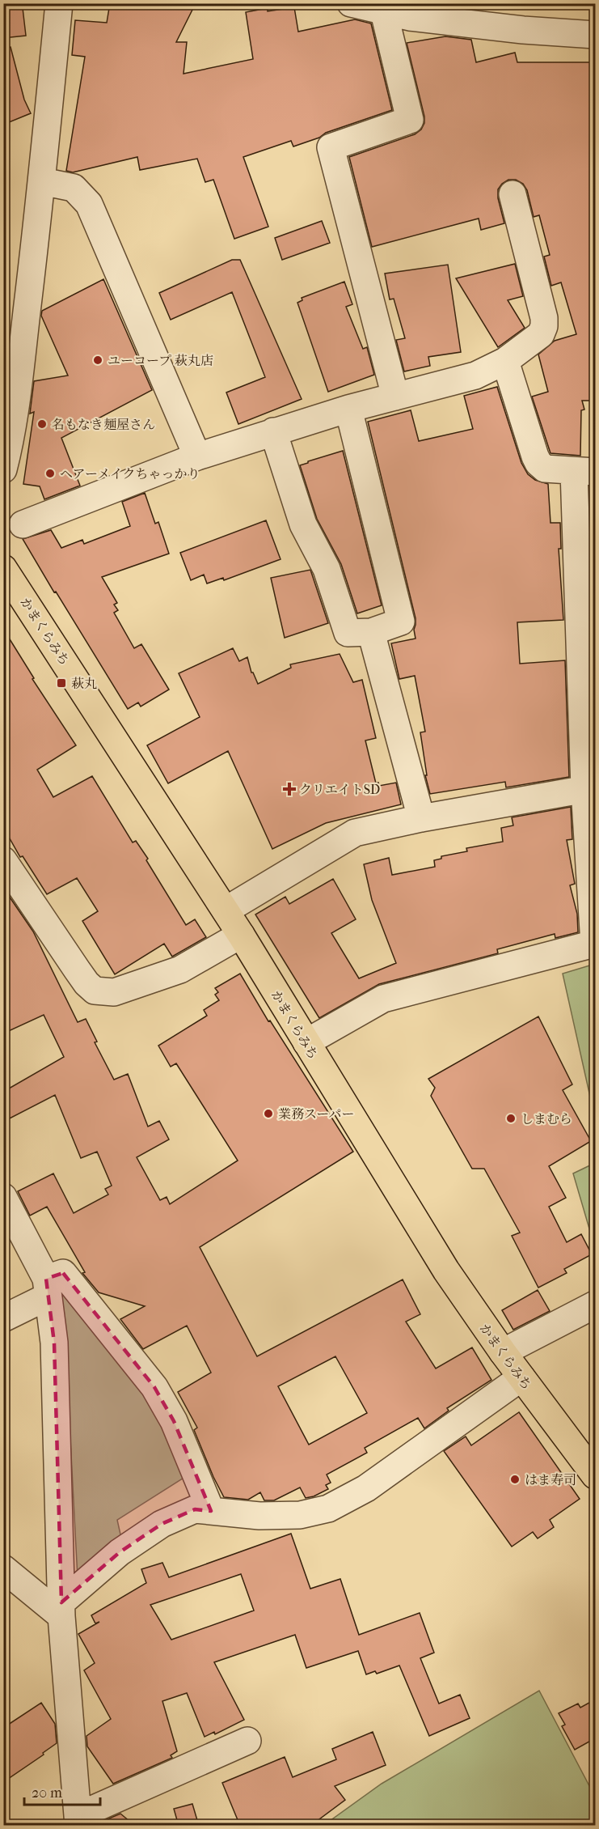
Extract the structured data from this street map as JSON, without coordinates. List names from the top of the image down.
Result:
{
  "streets": {
    "main road": ["かまくらみち"]
  },
  "places": {
    "other": [
      "ユーコープ 萩丸店",
      "名もなき麺屋さん",
      "ヘアーメイクちゃっかり",
      "業務スーパー",
      "しまむら",
      "はま寿司"
    ],
    "transit": ["萩丸"],
    "health": ["クリエイトSD"]
  },
  "scale_bar": "20 m"
}
